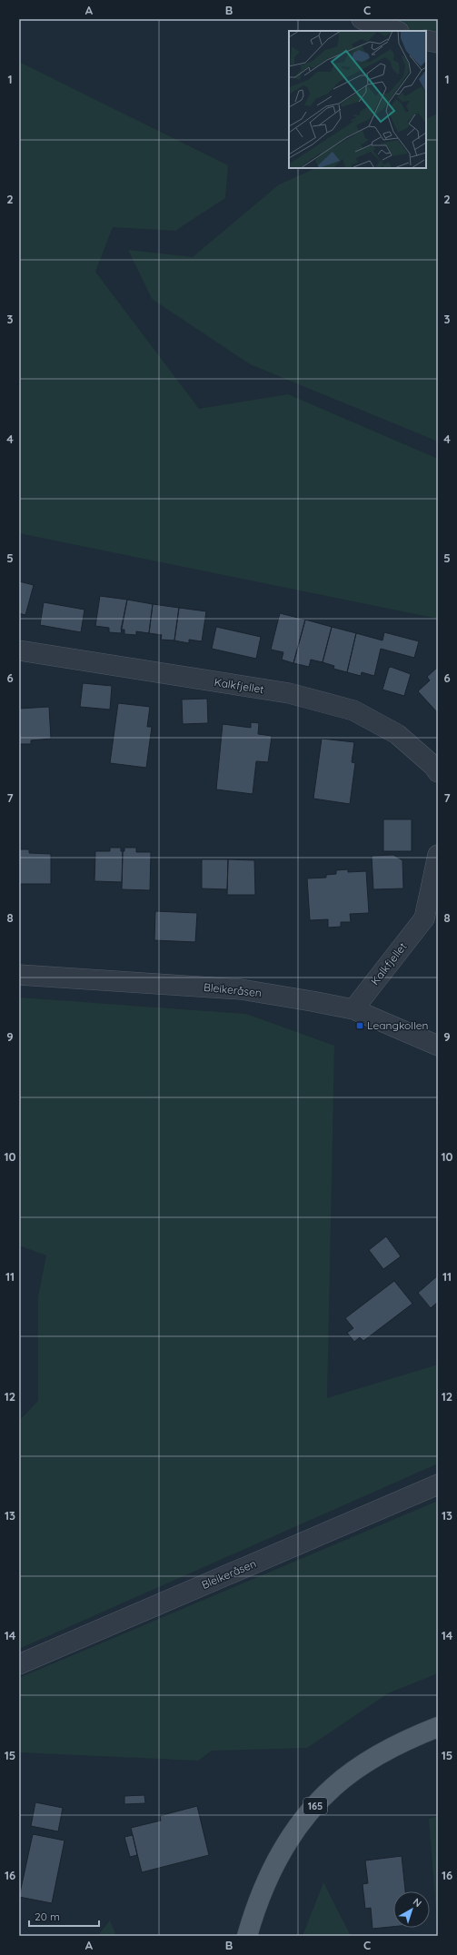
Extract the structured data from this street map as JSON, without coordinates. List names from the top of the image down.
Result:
{
  "streets": {
    "main road": ["165"],
    "street": ["Kalkfjellet", "Bleikeråsen"]
  },
  "crossings": [
    ["Kalkfjellet", "Bleikeråsen"]
  ],
  "places": {
    "transit": ["Leangkollen"]
  },
  "scale_bar": "20 m",
  "north": "top right",
  "grid": {
    "columns": ["A", "B", "C"],
    "rows": [
      "1",
      "2",
      "3",
      "4",
      "5",
      "6",
      "7",
      "8",
      "9",
      "10",
      "11",
      "12",
      "13",
      "14",
      "15",
      "16"
    ]
  }
}
